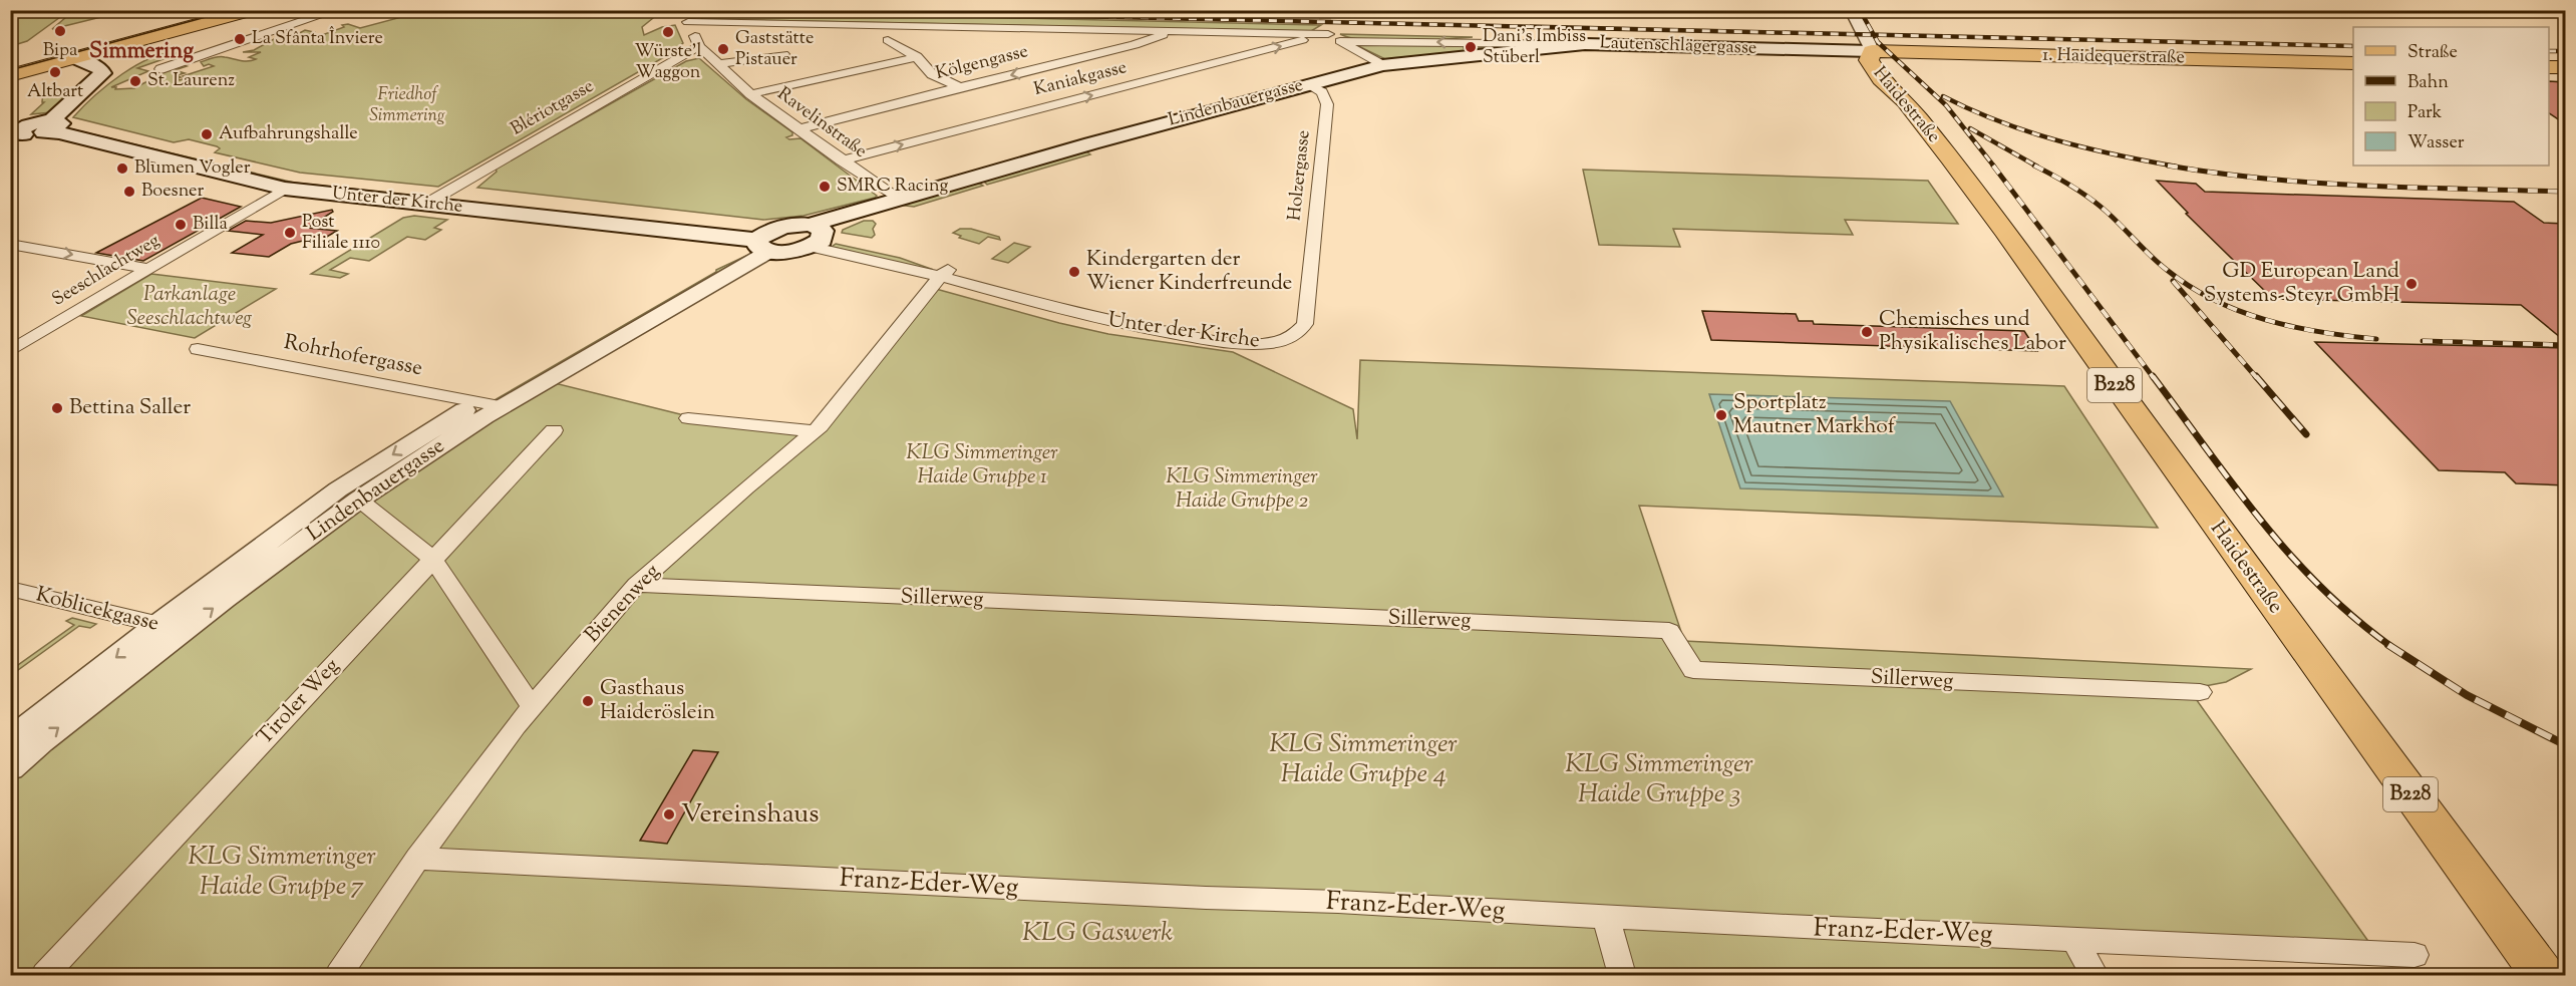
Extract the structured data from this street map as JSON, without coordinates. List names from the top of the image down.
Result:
{
  "streets": {
    "main road": [
      "Lautenschlägergasse",
      "1. Haidequerstraße",
      "Lindenbauergasse",
      "Haidestraße",
      "Unter der Kirche",
      "B228"
    ],
    "street": [
      "Kölgengasse",
      "Kaniakgasse",
      "Blériotgasse",
      "Ravelinstraße",
      "Holzergasse",
      "Seeschlachtweg",
      "Rohrhofergasse",
      "Sillerweg",
      "Bienenweg",
      "Koblicekgasse",
      "Tiroler Weg",
      "Franz-Eder-Weg"
    ]
  },
  "crossings": [
    ["Lautenschlägergasse", "1. Haidequerstraße"],
    ["Lautenschlägergasse", "Lindenbauergasse"],
    ["Lautenschlägergasse", "Haidestraße"],
    ["1. Haidequerstraße", "Haidestraße"],
    ["Kölgengasse", "Ravelinstraße"],
    ["Kaniakgasse", "Ravelinstraße"],
    ["Lindenbauergasse", "Ravelinstraße"],
    ["Lindenbauergasse", "Holzergasse"],
    ["Lindenbauergasse", "Unter der Kirche"],
    ["Lindenbauergasse", "Rohrhofergasse"],
    ["Lindenbauergasse", "Koblicekgasse"],
    ["Blériotgasse", "Ravelinstraße"],
    ["Blériotgasse", "Unter der Kirche"],
    ["Holzergasse", "Unter der Kirche"],
    ["Unter der Kirche", "Seeschlachtweg"],
    ["Unter der Kirche", "Bienenweg"],
    ["Sillerweg", "Bienenweg"],
    ["Bienenweg", "Franz-Eder-Weg"]
  ],
  "one_way": ["Lautenschlägergasse", "Kölgengasse"],
  "districts": ["Simmering"],
  "parks": [
    "Friedhof Simmering",
    "Parkanlage Seeschlachtweg",
    "KLG Simmeringer Haide Gruppe 1",
    "KLG Simmeringer Haide Gruppe 2",
    "KLG Simmeringer Haide Gruppe 4",
    "KLG Simmeringer Haide Gruppe 3",
    "KLG Simmeringer Haide Gruppe 7",
    "KLG Gaswerk"
  ],
  "places": [
    "Bipa",
    "Würste'l Waggon",
    "La Sfânta Înviere",
    "Dani's Imbiss Stüberl",
    "Gaststätte Pistauer",
    "Altbart",
    "St. Laurenz",
    "Aufbahrungshalle",
    "Blumen Vogler",
    "SMRC Racing",
    "Boesner",
    "Billa",
    "Post Filiale 1110",
    "Kindergarten der Wiener Kinderfreunde",
    "GD European Land Systems-Steyr GmbH",
    "Chemisches und Physikalisches Labor",
    "Bettina Saller",
    "Sportplatz Mautner Markhof",
    "Gasthaus Haideröslein",
    "Vereinshaus"
  ],
  "legend": [
    "Straße",
    "Bahn",
    "Park",
    "Wasser"
  ]
}
